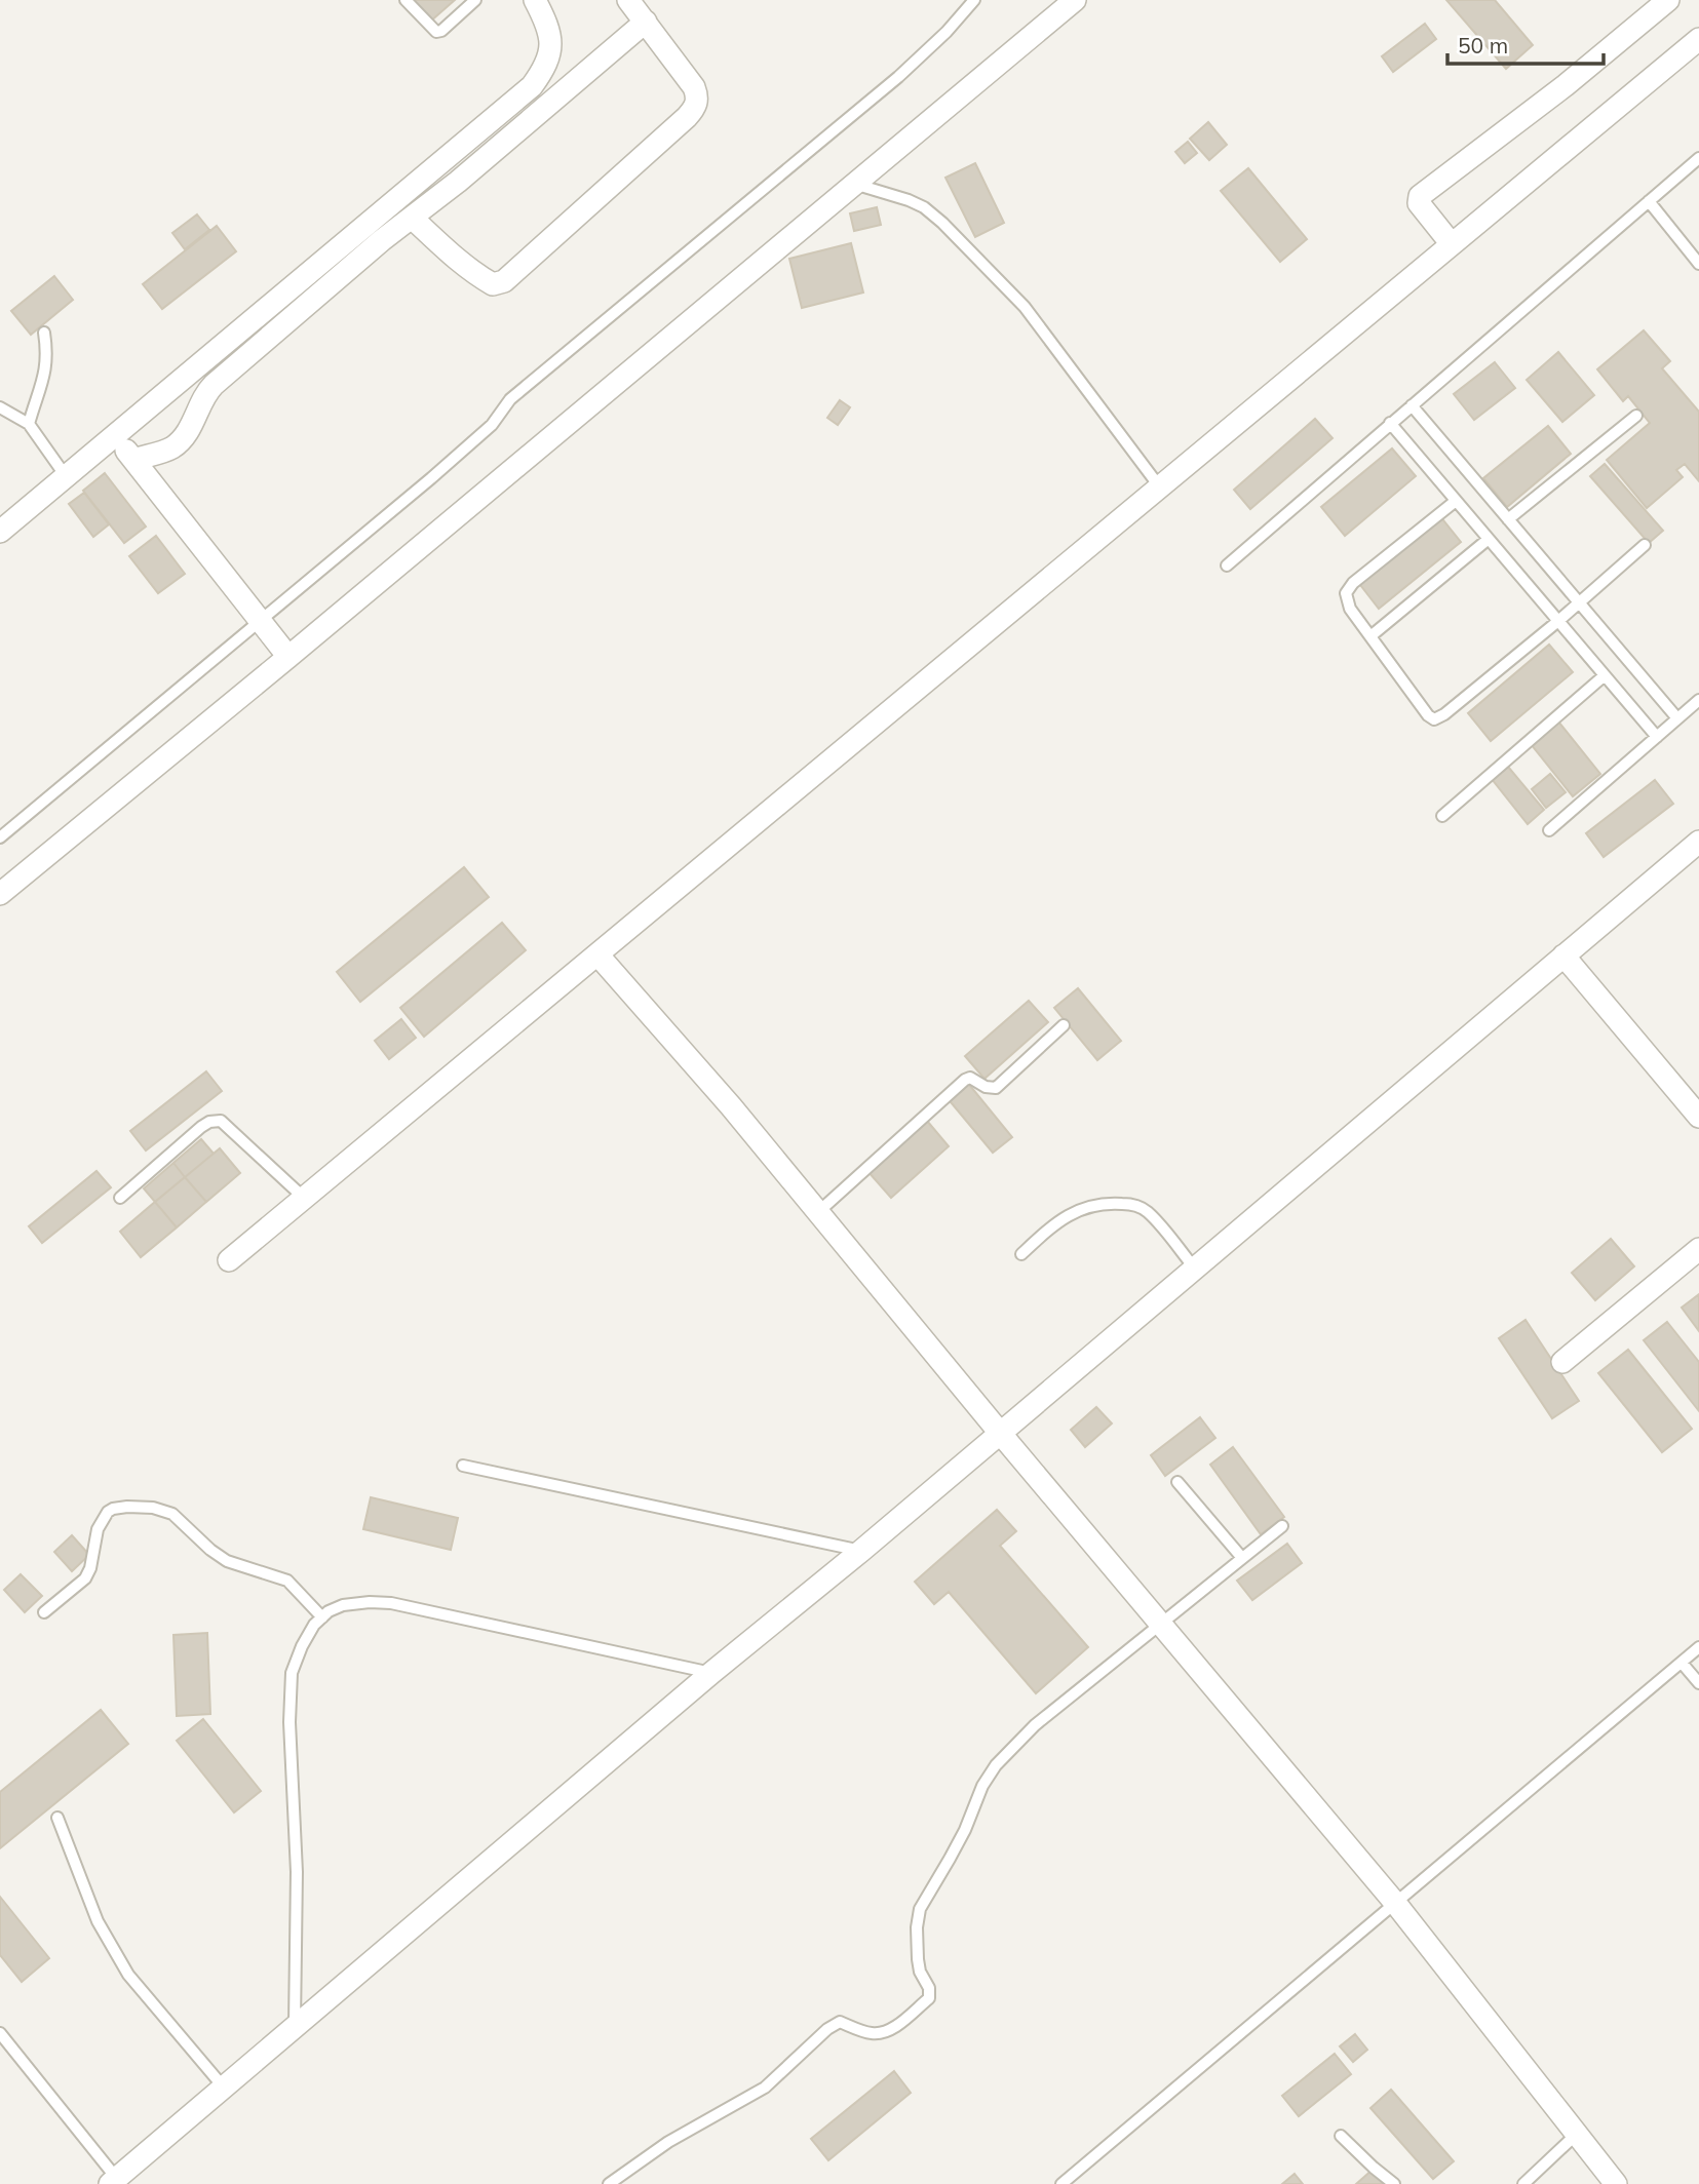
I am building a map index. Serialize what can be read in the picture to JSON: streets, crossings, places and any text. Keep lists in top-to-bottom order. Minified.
{"scale_bar":"50 m"}
